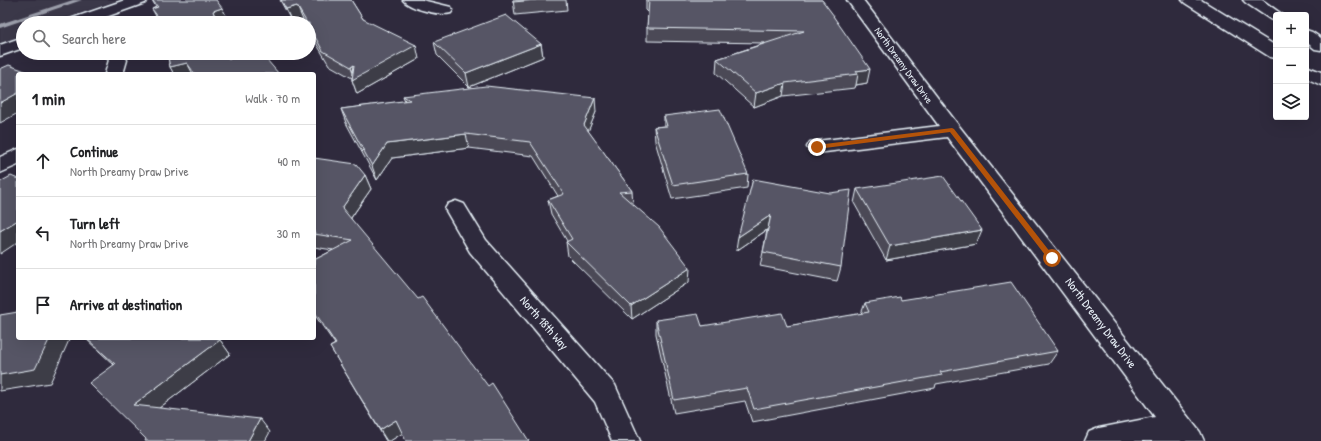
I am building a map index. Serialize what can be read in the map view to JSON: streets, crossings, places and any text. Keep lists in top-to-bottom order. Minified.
{"streets":{"main road":["North Dreamy Draw Drive","North 18th Way"]},"page":{"map_buttons":["+","−"],"search":"Search here","heading":["1 min","Walk · 70 m"],"list":[["Continue","North Dreamy Draw Drive","40 m"],["Turn left","North Dreamy Draw Drive","30 m"],"Arrive at destination"]}}
